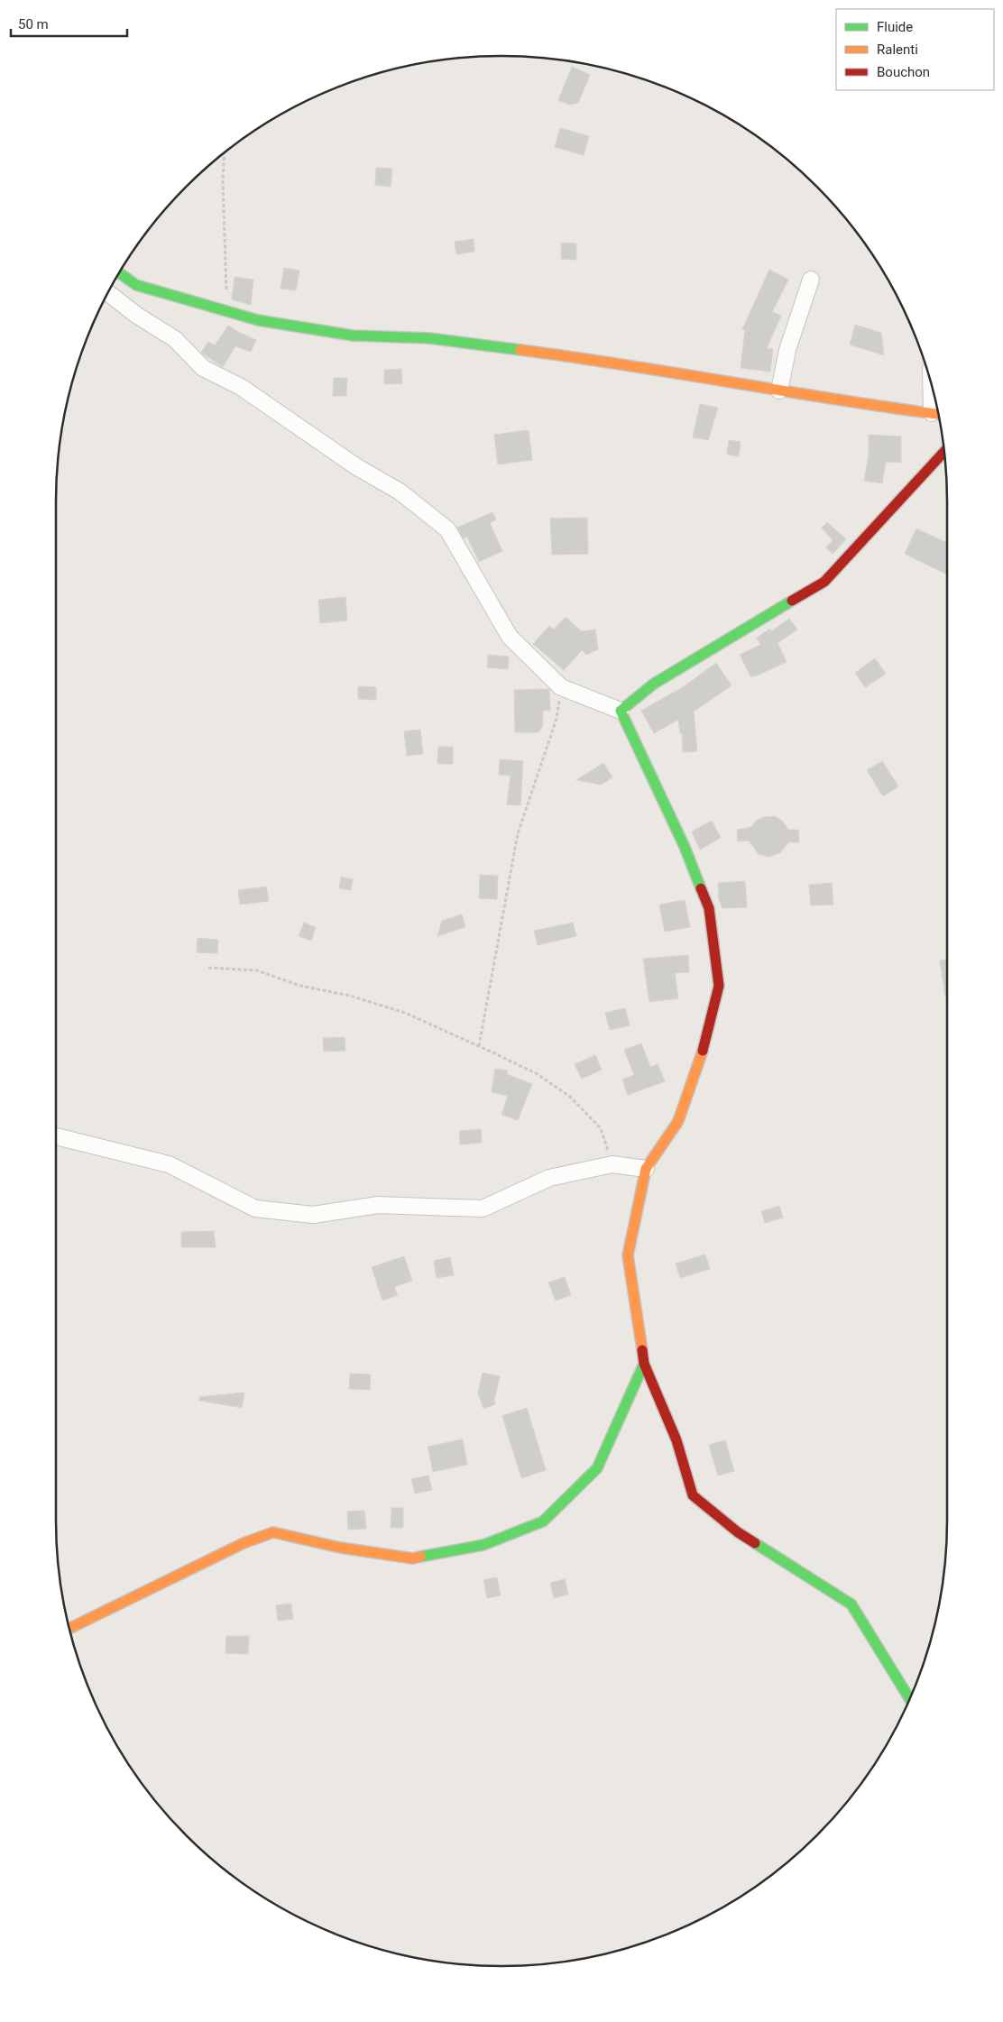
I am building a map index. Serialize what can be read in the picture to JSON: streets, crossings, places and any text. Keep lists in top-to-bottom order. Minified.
{"legend":["Fluide","Ralenti","Bouchon"],"scale_bar":"50 m"}
